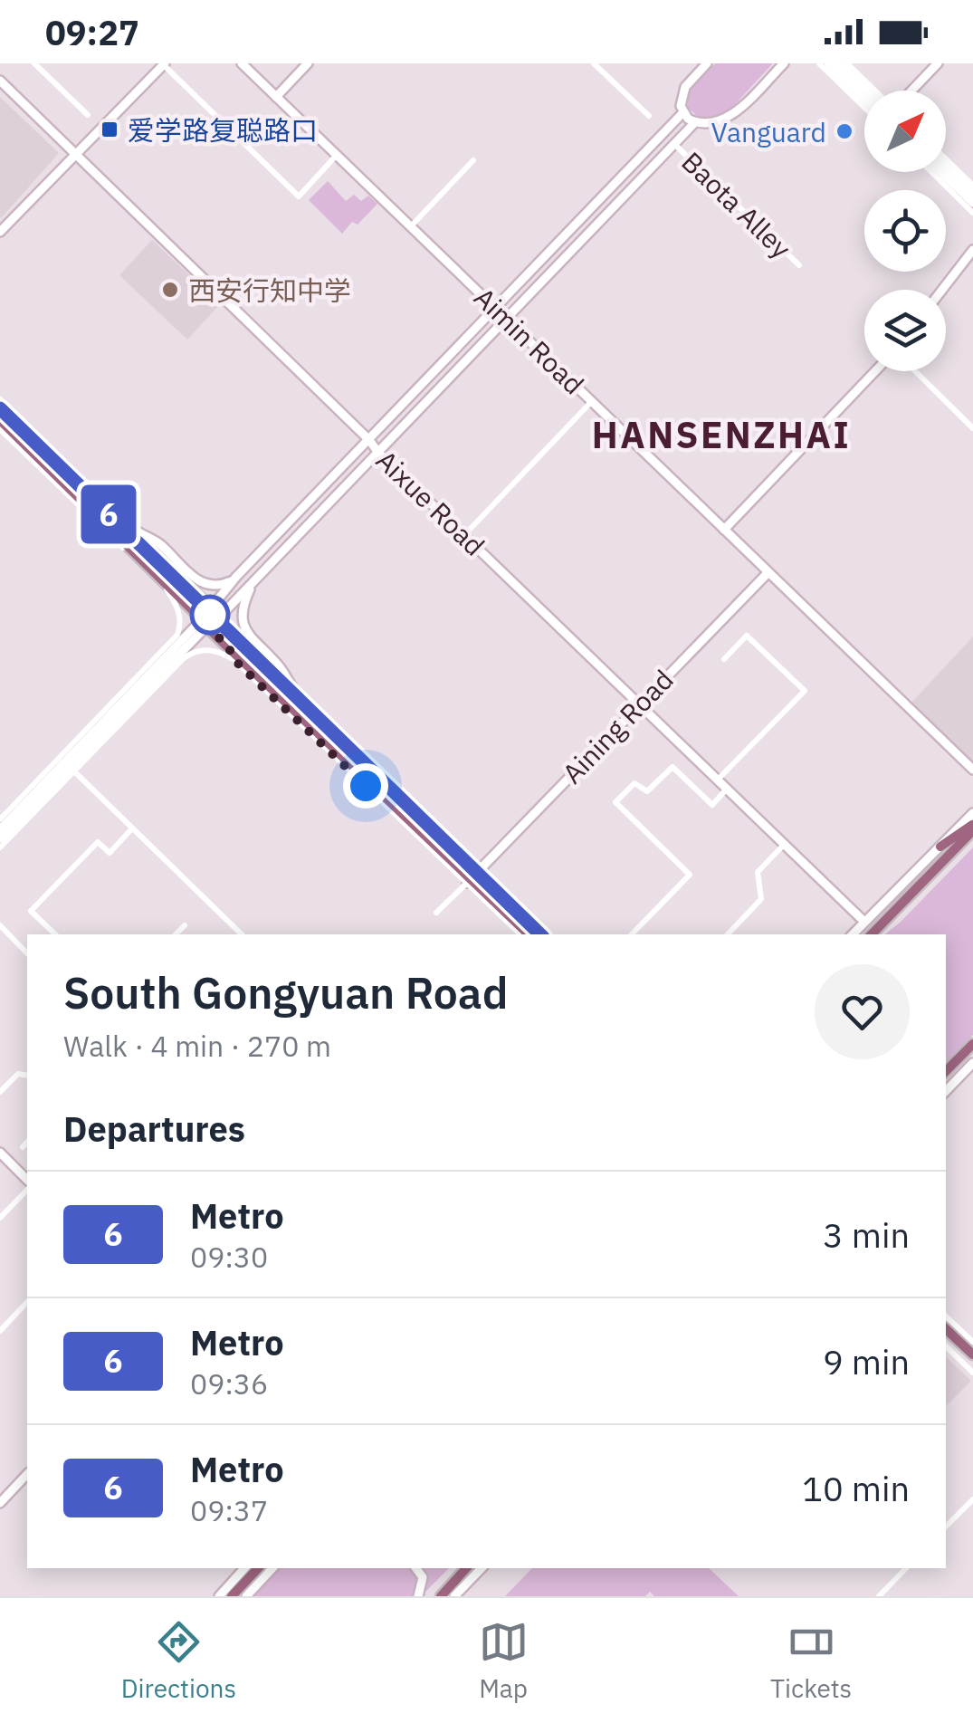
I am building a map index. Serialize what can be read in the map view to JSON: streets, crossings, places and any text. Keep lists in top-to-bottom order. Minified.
{"streets":{"street":["Baota Alley","Aimin Road","Aixue Road","Aining Road"]},"crossings":[["Aimin Road","Aining Road"],["Aixue Road","Aining Road"]],"districts":["HANSENZHAI"],"places":{"transit":["爱学路复聪路口"],"other":["Vanguard","西安行知中学"]},"lines":["metro line 6"],"north":"top right","page":{"status":"09:27","on_map":"6","heading":[["South Gongyuan Road","Walk · 4 min · 270 m"],"Departures"],"list":[{"mark":"6","name":"Metro","note":"09:30","value":"3 min"},{"mark":"6","name":"Metro","note":"09:36","value":"9 min"},{"mark":"6","name":"Metro","note":"09:37","value":"10 min"}],"tabs":["Directions","Map","Tickets"]}}
